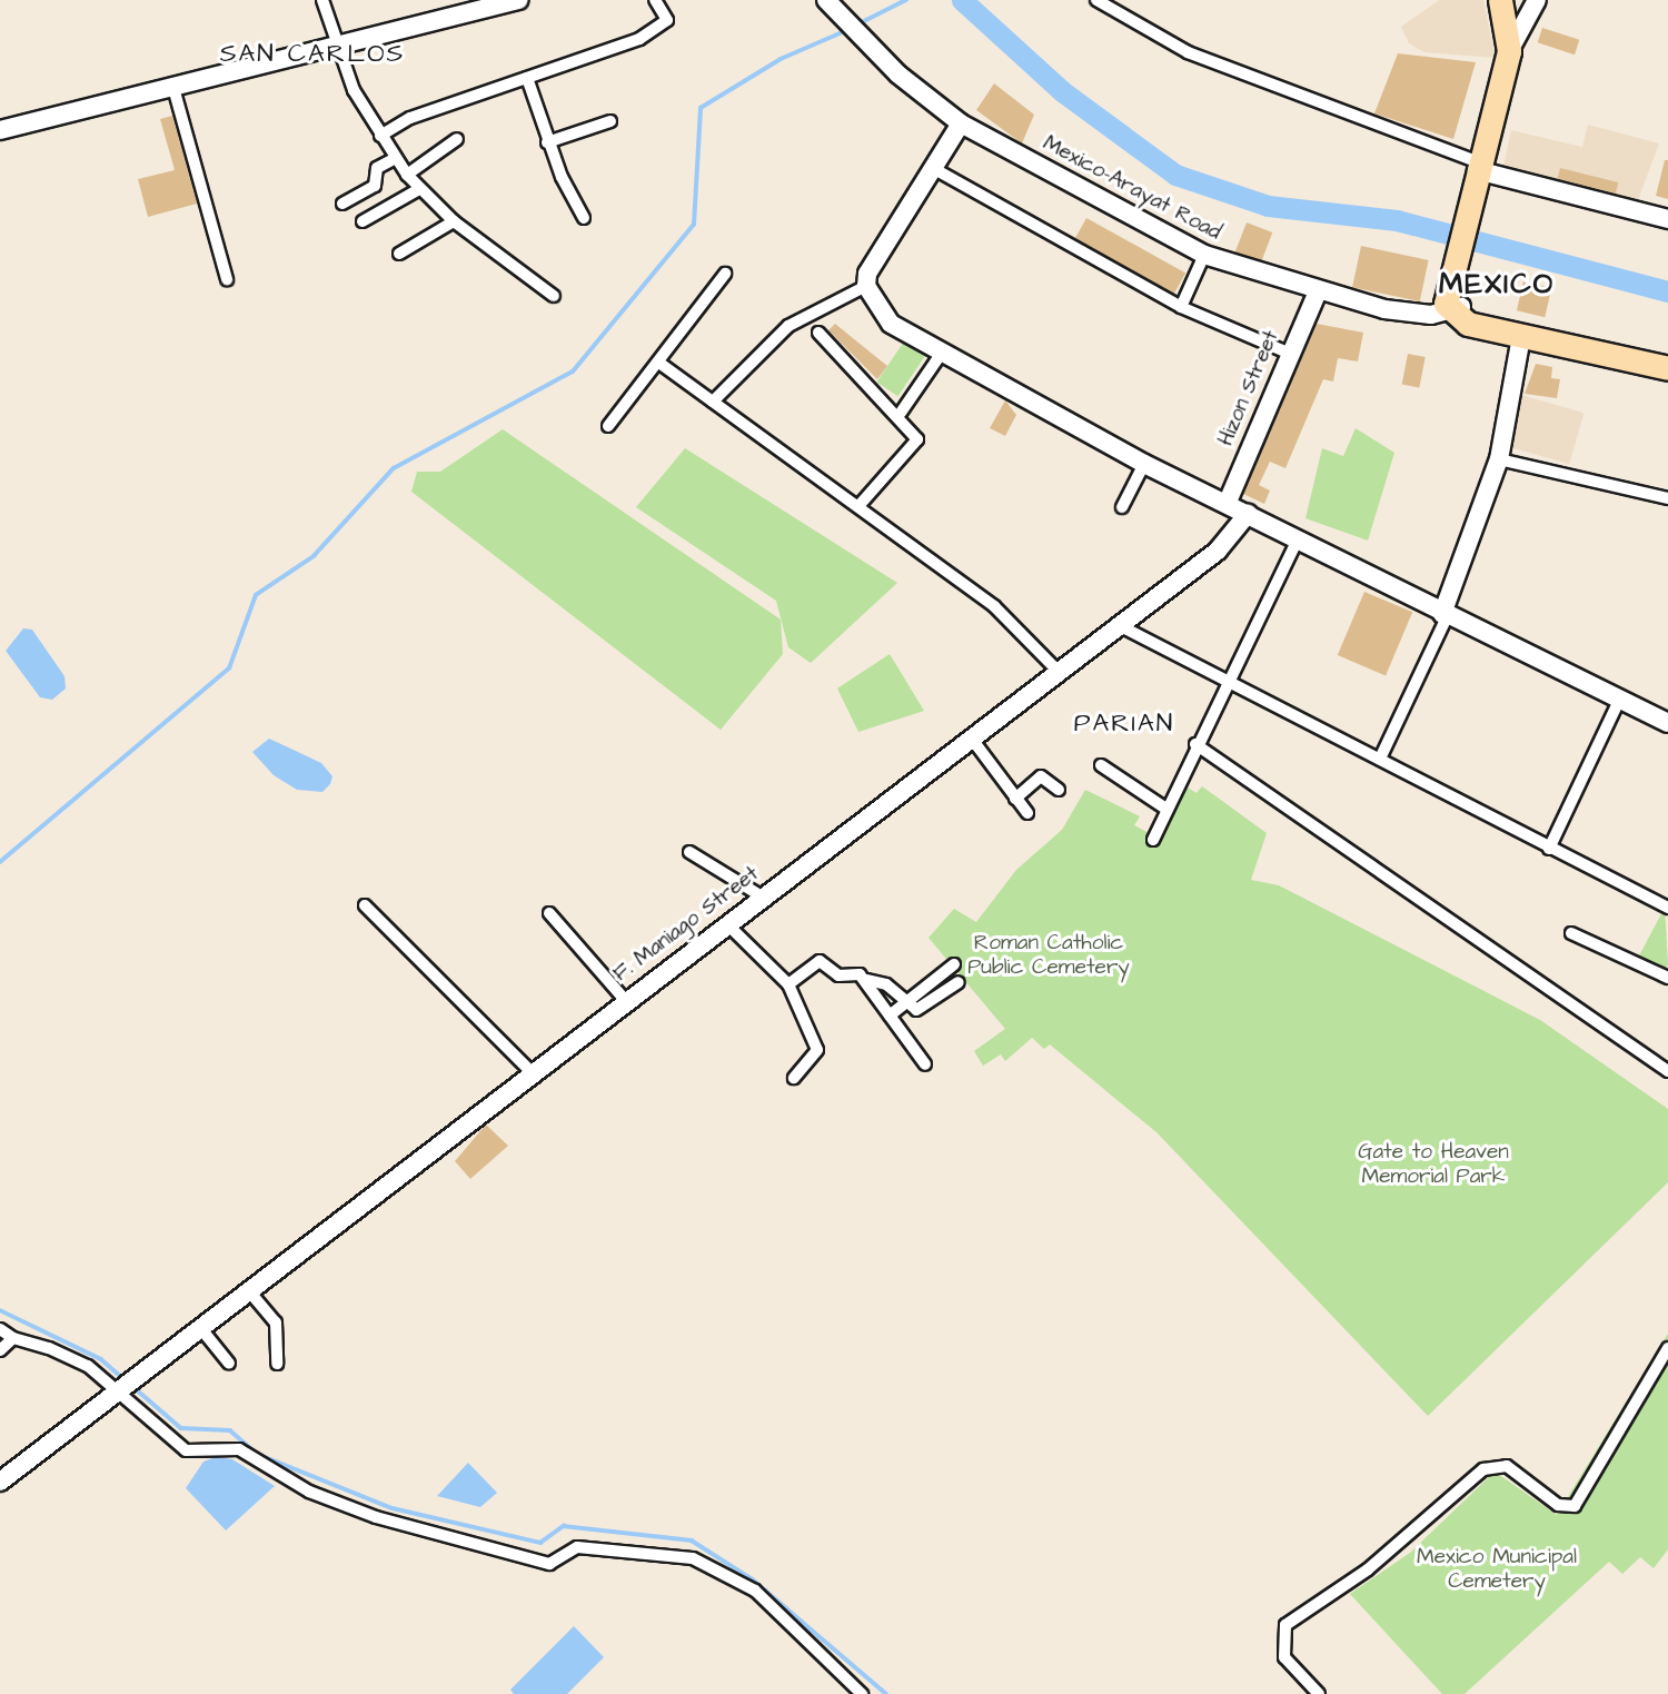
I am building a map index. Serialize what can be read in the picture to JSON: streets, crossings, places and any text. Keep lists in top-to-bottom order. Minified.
{"streets":{"main road":["Mexico-Arayat Road","Hizon Street","F. Maniago Street"]},"crossings":[["Mexico-Arayat Road","Hizon Street"]],"districts":["SAN CARLOS","MEXICO","PARIAN"],"parks":["Roman Catholic Public Cemetery","Gate to Heaven Memorial Park","Mexico Municipal Cemetery"]}
